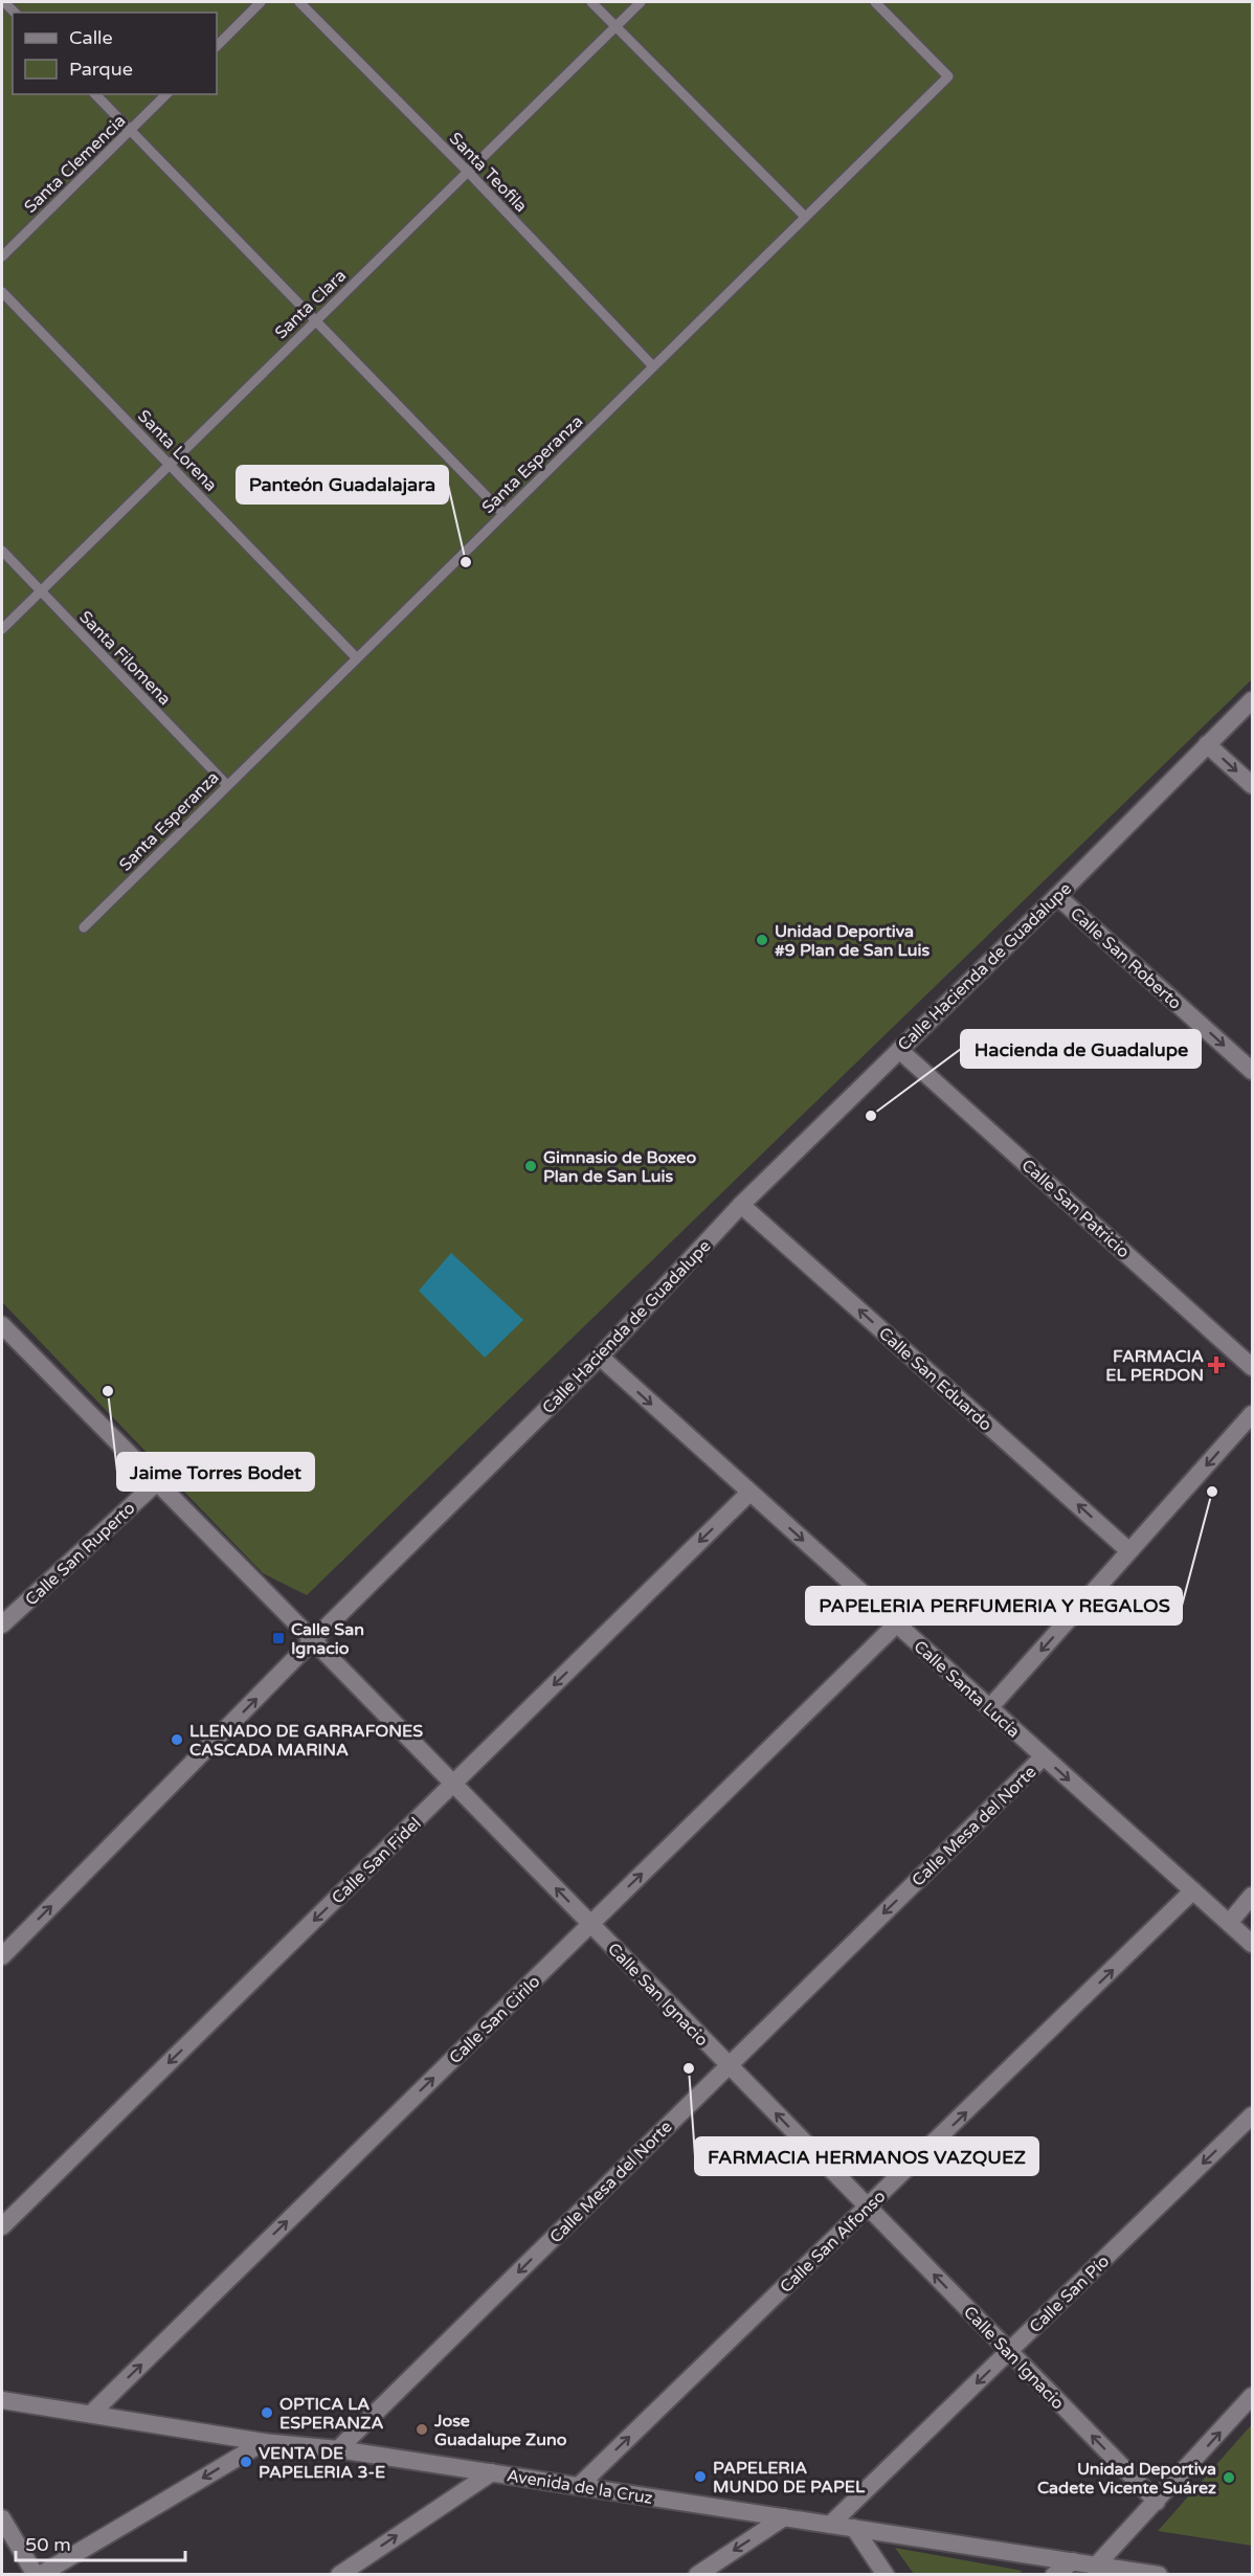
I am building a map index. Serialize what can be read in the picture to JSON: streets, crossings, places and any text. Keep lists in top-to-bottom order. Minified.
{"streets":{"street":["Calle San Roberto","Calle Hacienda de Guadalupe","Calle San Patricio","Calle San Eduardo","Calle San Ruperto","Calle Santa Lucía","Calle Mesa del Norte","Calle San Fidel","Calle San Ignacio","Calle San Cirilo","Calle San Alfonso","Calle San Pío","Avenida de la Cruz"],"lane":["Santa Clemencia","Santa Teofila","Santa Clara","Santa Lorena","Santa Esperanza","Santa Filomena"]},"crossings":[["Santa Teofila","Santa Clara"],["Santa Teofila","Santa Esperanza"],["Santa Clara","Santa Lorena"],["Santa Clara","Santa Filomena"],["Santa Lorena","Santa Esperanza"],["Santa Esperanza","Santa Filomena"],["Calle San Roberto","Calle Hacienda de Guadalupe"],["Calle Hacienda de Guadalupe","Calle San Patricio"],["Calle Hacienda de Guadalupe","Calle San Eduardo"],["Calle Hacienda de Guadalupe","Calle Santa Lucía"],["Calle Hacienda de Guadalupe","Calle San Ignacio"],["Calle San Ruperto","Calle San Ignacio"],["Calle Santa Lucía","Calle Mesa del Norte"],["Calle Santa Lucía","Calle San Fidel"],["Calle Santa Lucía","Calle San Cirilo"],["Calle Santa Lucía","Calle San Alfonso"],["Calle Mesa del Norte","Calle San Ignacio"],["Calle Mesa del Norte","Avenida de la Cruz"],["Calle San Fidel","Calle San Ignacio"],["Calle San Ignacio","Calle San Cirilo"],["Calle San Ignacio","Calle San Alfonso"],["Calle San Ignacio","Calle San Pío"],["Calle San Cirilo","Avenida de la Cruz"],["Calle San Alfonso","Avenida de la Cruz"],["Calle San Pío","Avenida de la Cruz"]],"one_way":["Calle San Roberto","Calle San Eduardo","Calle Santa Lucía","Calle Mesa del Norte","Calle San Fidel","Calle San Ignacio","Calle San Cirilo","Calle San Alfonso","Calle San Pío"],"places":{"other":["Panteón Guadalajara","Unidad Deportiva #9 Plan de San Luis","Hacienda de Guadalupe","Gimnasio de Boxeo Plan de San Luis","Jaime Torres Bodet","PAPELERIA PERFUMERIA Y REGALOS","LLENADO DE GARRAFONES CASCADA MARINA","FARMACIA HERMANOS VAZQUEZ","OPTICA LA ESPERANZA","Jose Guadalupe Zuno","VENTA DE PAPELERIA 3-E","PAPELERIA MUND0 DE PAPEL","Unidad Deportiva Cadete Vicente Suárez"],"health":["FARMACIA EL PERDON"],"transit":["Calle San Ignacio"]},"legend":["Calle","Parque"],"scale_bar":"50 m"}
